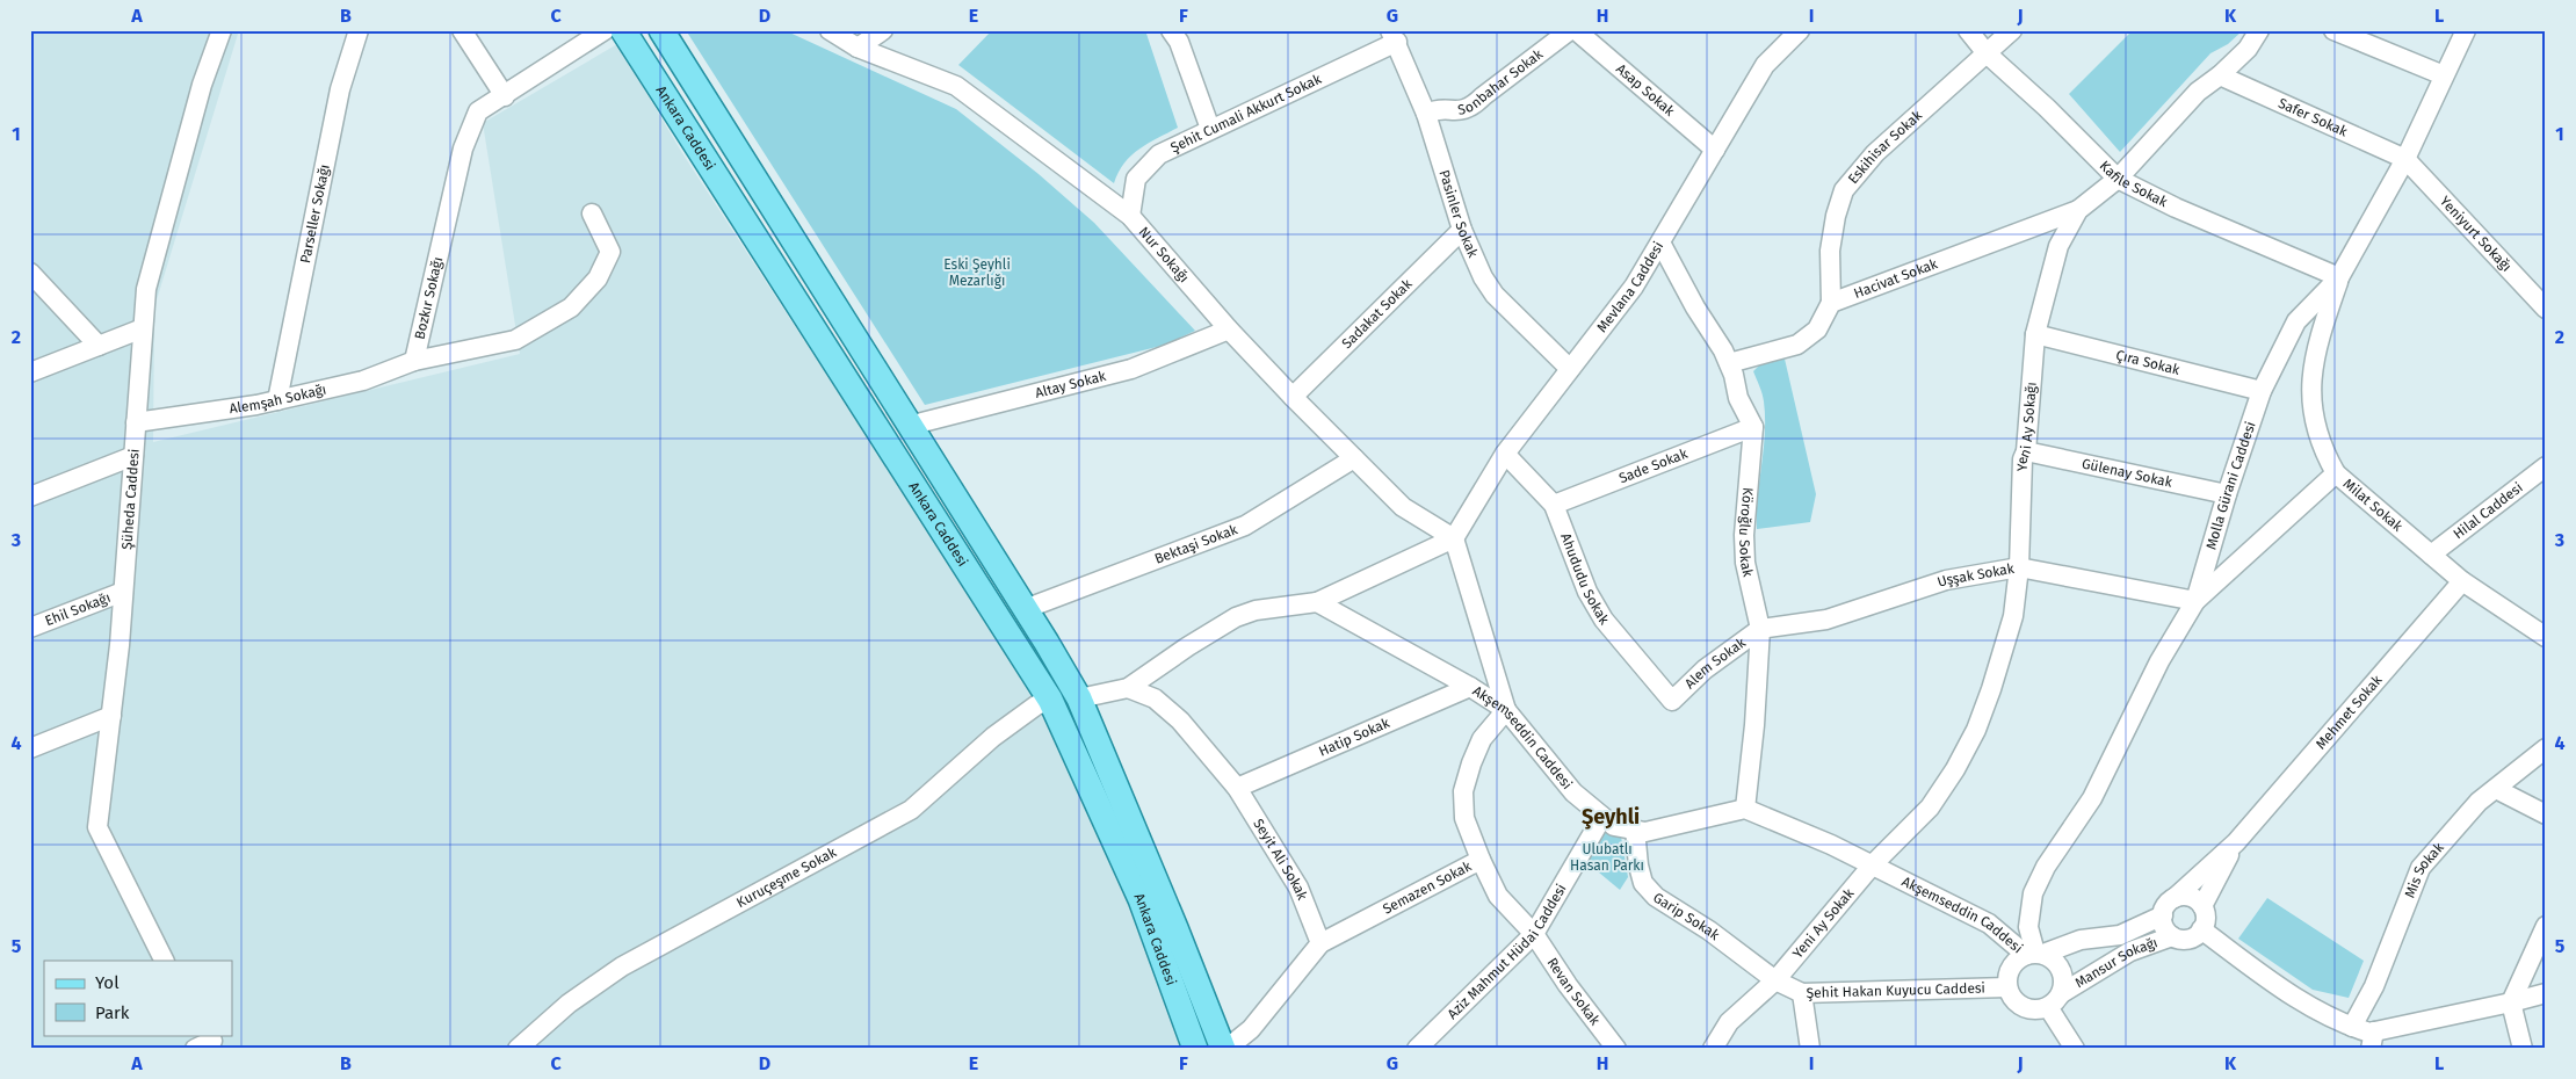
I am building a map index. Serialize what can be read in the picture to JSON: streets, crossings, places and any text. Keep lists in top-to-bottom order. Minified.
{"streets":{"main road":["Ankara Caddesi"],"street":["Sonbahar Sokak","Asap Sokak","Şehit Cumali Akkurt Sokak","Safer Sokak","Eskihisar Sokak","Kafile Sokak","Pasinler Sokak","Parseller Sokağı","Yeniyurt Sokağı","Nur Sokağı","Hacivat Sokak","Mevlana Caddesi","Bozkır Sokağı","Sadakat Sokak","Çıra Sokak","Altay Sokak","Alemşah Sokağı","Yeni Ay Sokağı","Sade Sokak","Gülenay Sokak","Molla Gürani Caddesi","Şüheda Caddesi","Milat Sokak","Hilal Caddesi","Köroğlu Sokak","Bektaşi Sokak","Uşşak Sokak","Ahududu Sokak","Ehil Sokağı","Alem Sokak","Mehmet Sokak","Hatip Sokak","Akşemseddin Caddesi","Seyit Ali Sokak","Mis Sokak","Kuruçeşme Sokak","Semazen Sokak","Garip Sokak","Yeni Ay Sokak","Aziz Mahmut Hüdai Caddesi","Mansur Sokağı","Şehit Hakan Kuyucu Caddesi","Revan Sokak"]},"crossings":[["Sonbahar Sokak","Pasinler Sokak"],["Asap Sokak","Mevlana Caddesi"],["Şehit Cumali Akkurt Sokak","Pasinler Sokak"],["Şehit Cumali Akkurt Sokak","Nur Sokağı"],["Safer Sokak","Yeniyurt Sokağı"],["Safer Sokak","Yeni Ay Sokağı"],["Safer Sokak","Molla Gürani Caddesi"],["Ankara Caddesi","Altay Sokak"],["Ankara Caddesi","Bektaşi Sokak"],["Ankara Caddesi","Kuruçeşme Sokak"],["Eskihisar Sokak","Kafile Sokak"],["Eskihisar Sokak","Hacivat Sokak"],["Kafile Sokak","Yeni Ay Sokağı"],["Kafile Sokak","Molla Gürani Caddesi"],["Kafile Sokak","Milat Sokak"],["Pasinler Sokak","Mevlana Caddesi"],["Pasinler Sokak","Sadakat Sokak"],["Parseller Sokağı","Alemşah Sokağı"],["Yeniyurt Sokağı","Molla Gürani Caddesi"],["Nur Sokağı","Mevlana Caddesi"],["Nur Sokağı","Sadakat Sokak"],["Nur Sokağı","Altay Sokak"],["Nur Sokağı","Bektaşi Sokak"],["Hacivat Sokak","Yeni Ay Sokağı"],["Mevlana Caddesi","Ahududu Sokak"],["Bozkır Sokağı","Alemşah Sokağı"],["Çıra Sokak","Yeni Ay Sokağı"],["Çıra Sokak","Molla Gürani Caddesi"],["Alemşah Sokağı","Şüheda Caddesi"],["Yeni Ay Sokağı","Gülenay Sokak"],["Yeni Ay Sokağı","Uşşak Sokak"],["Yeni Ay Sokağı","Akşemseddin Caddesi"],["Yeni Ay Sokağı","Yeni Ay Sokak"],["Sade Sokak","Köroğlu Sokak"],["Sade Sokak","Ahududu Sokak"],["Gülenay Sokak","Molla Gürani Caddesi"],["Molla Gürani Caddesi","Milat Sokak"],["Molla Gürani Caddesi","Uşşak Sokak"],["Molla Gürani Caddesi","Akşemseddin Caddesi"],["Molla Gürani Caddesi","Mansur Sokağı"],["Molla Gürani Caddesi","Şehit Hakan Kuyucu Caddesi"],["Şüheda Caddesi","Ehil Sokağı"],["Milat Sokak","Hilal Caddesi"],["Milat Sokak","Mehmet Sokak"],["Köroğlu Sokak","Uşşak Sokak"],["Köroğlu Sokak","Alem Sokak"],["Köroğlu Sokak","Akşemseddin Caddesi"],["Uşşak Sokak","Alem Sokak"],["Ahududu Sokak","Alem Sokak"],["Hatip Sokak","Akşemseddin Caddesi"],["Hatip Sokak","Seyit Ali Sokak"],["Akşemseddin Caddesi","Semazen Sokak"],["Akşemseddin Caddesi","Garip Sokak"],["Akşemseddin Caddesi","Yeni Ay Sokak"],["Akşemseddin Caddesi","Aziz Mahmut Hüdai Caddesi"],["Akşemseddin Caddesi","Mansur Sokağı"],["Akşemseddin Caddesi","Şehit Hakan Kuyucu Caddesi"],["Seyit Ali Sokak","Semazen Sokak"],["Semazen Sokak","Revan Sokak"],["Garip Sokak","Yeni Ay Sokak"],["Garip Sokak","Şehit Hakan Kuyucu Caddesi"],["Yeni Ay Sokak","Şehit Hakan Kuyucu Caddesi"],["Aziz Mahmut Hüdai Caddesi","Revan Sokak"],["Mansur Sokağı","Şehit Hakan Kuyucu Caddesi"]],"districts":["Şeyhli"],"parks":["Eski Şeyhli Mezarlığı","Ulubatlı Hasan Parkı"],"legend":["Yol","Park"],"grid":{"columns":["A","B","C","D","E","F","G","H","I","J","K","L"],"rows":["1","2","3","4","5"]}}
